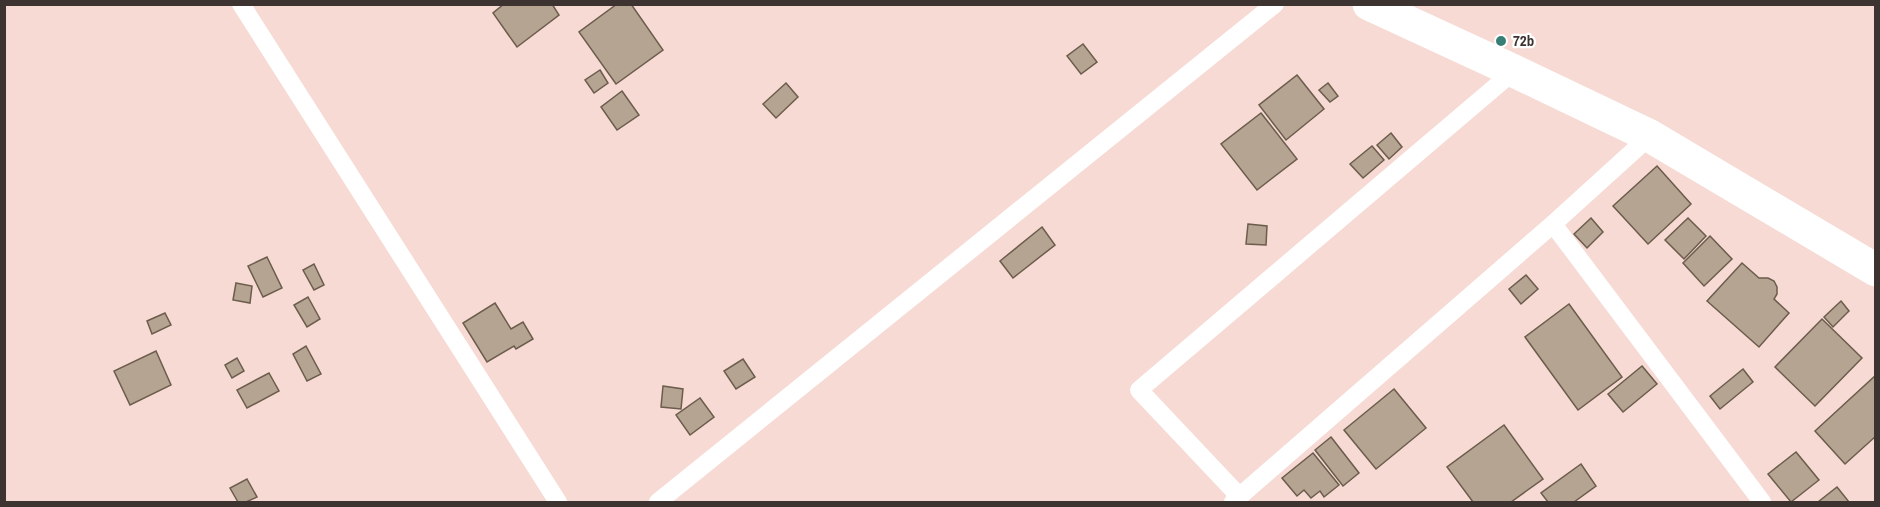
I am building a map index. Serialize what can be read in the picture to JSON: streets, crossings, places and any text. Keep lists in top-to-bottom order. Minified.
{"places":["72b"]}
